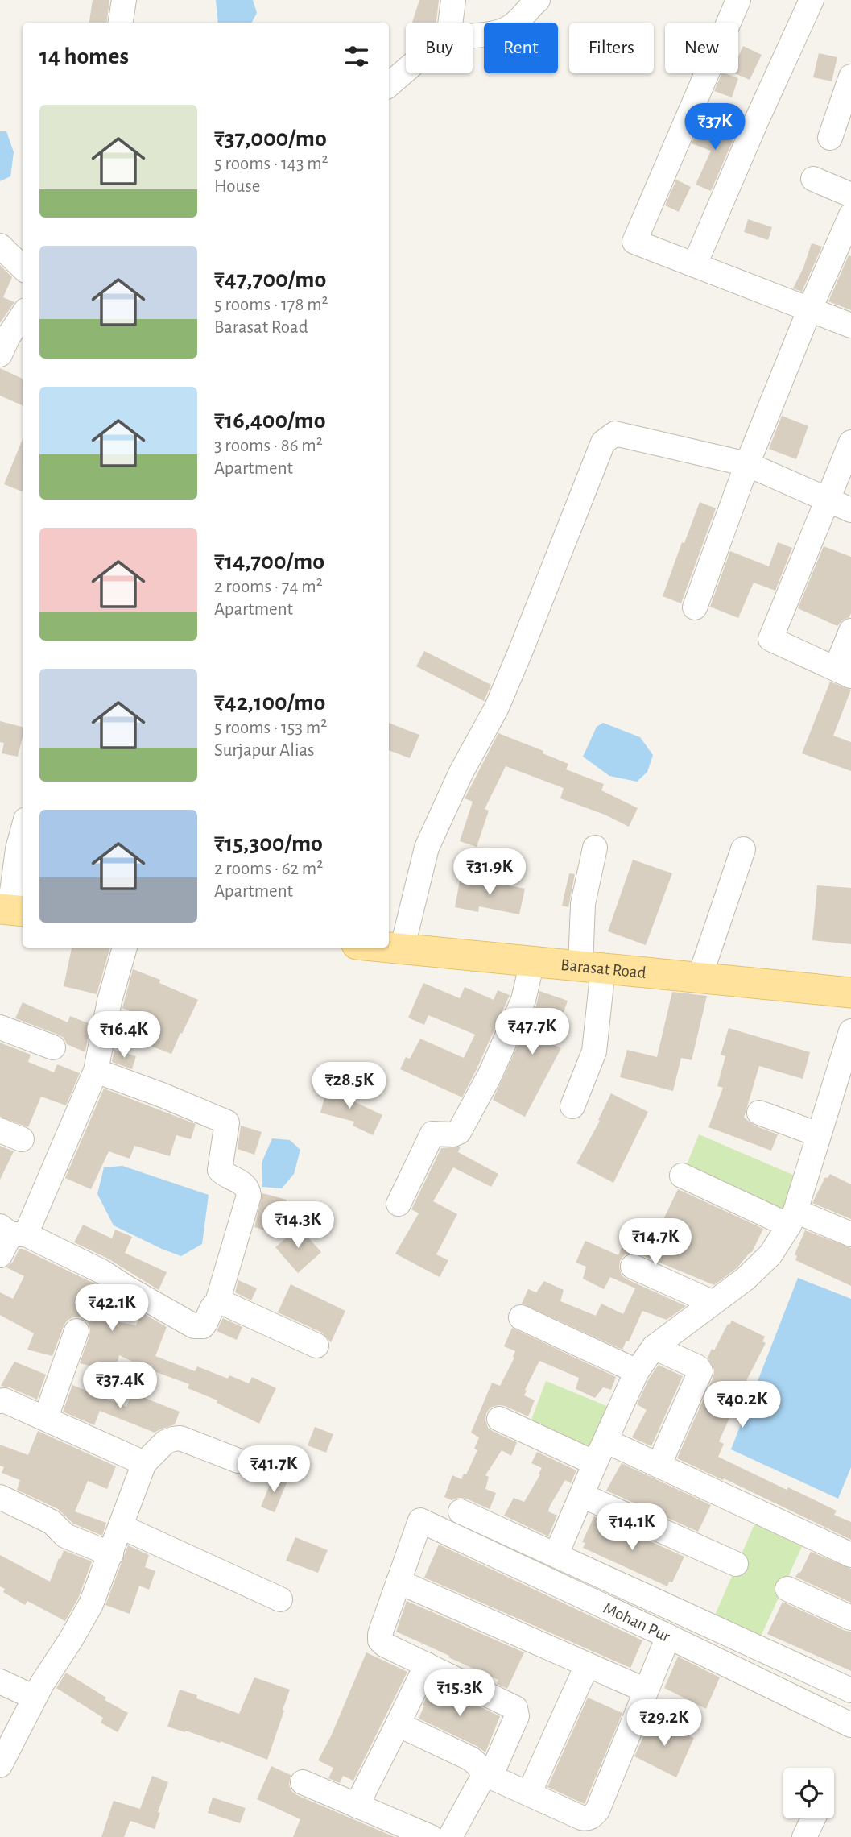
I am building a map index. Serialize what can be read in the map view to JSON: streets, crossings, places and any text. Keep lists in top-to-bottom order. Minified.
{"streets":{"main road":["Barasat Road"],"street":["Mohan Pur"]},"page":{"chip":["Buy","Rent","Filters","New"],"heading":"14 homes","list":[{"name":"₹37,000/mo","note":"5 rooms · 143 m² · House"},{"name":"₹47,700/mo","note":"5 rooms · 178 m² · Barasat Road"},{"name":"₹16,400/mo","note":"3 rooms · 86 m² · Apartment"},{"name":"₹14,700/mo","note":"2 rooms · 74 m² · Apartment"},{"name":"₹42,100/mo","note":"5 rooms · 153 m² · Surjapur Alias"},{"name":"₹15,300/mo","note":"2 rooms · 62 m² · Apartment"}],"price":["₹37K","₹31.9K","₹47.7K","₹16.4K","₹28.5K","₹14.3K","₹14.7K","₹42.1K","₹37.4K","₹40.2K","₹41.7K","₹14.1K","₹15.3K","₹29.2K"]}}
